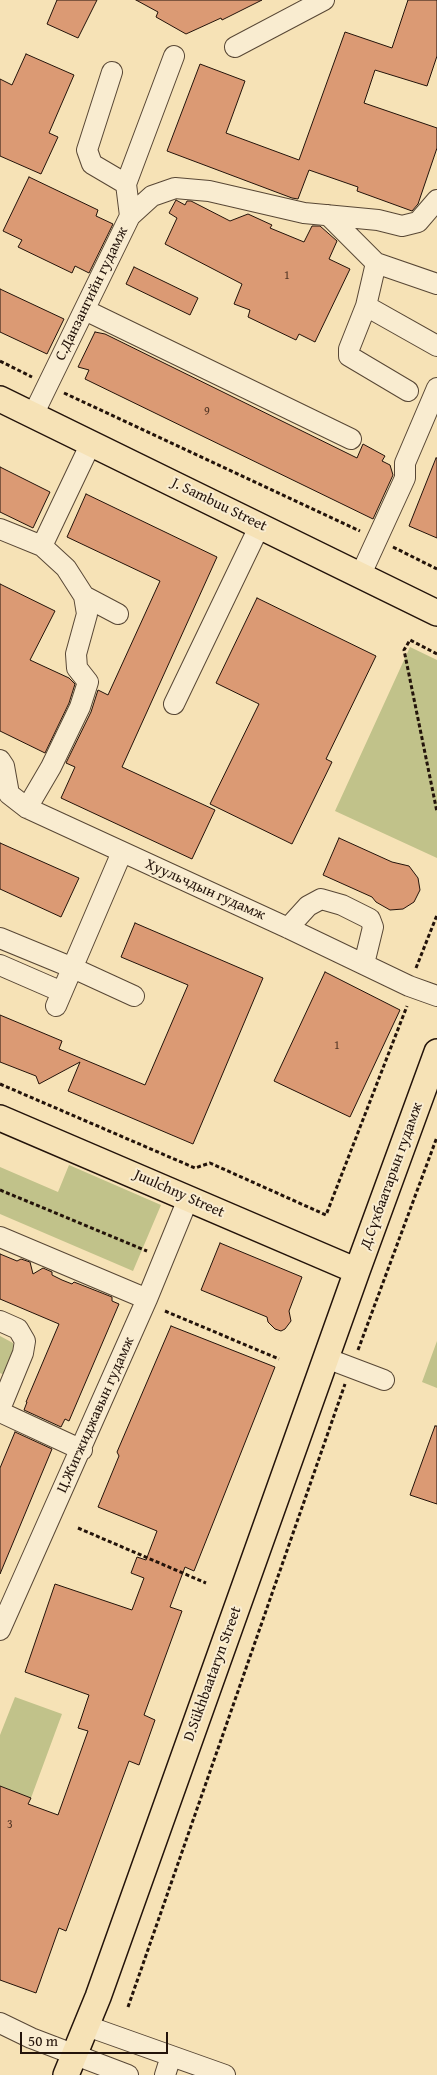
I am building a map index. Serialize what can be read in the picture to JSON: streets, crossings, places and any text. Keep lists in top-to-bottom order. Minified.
{"streets":{"main road":["J. Sambuu Street","Д.Сүхбаатарын гудамж","Juulchny Street","D.Sükhbaataryn Street"],"street":["С.Данзангийн гудамж","Хуульчдын гудамж","Ц.Жигжиджавын гудамж"]},"crossings":[["С.Данзангийн гудамж","J. Sambuu Street"],["Д.Сүхбаатарын гудамж","Juulchny Street"],["Д.Сүхбаатарын гудамж","D.Sükhbaataryn Street"],["Juulchny Street","Ц.Жигжиджавын гудамж"],["Juulchny Street","D.Sükhbaataryn Street"]],"house_numbers":["1","9","1","3"],"scale_bar":"50 m"}
